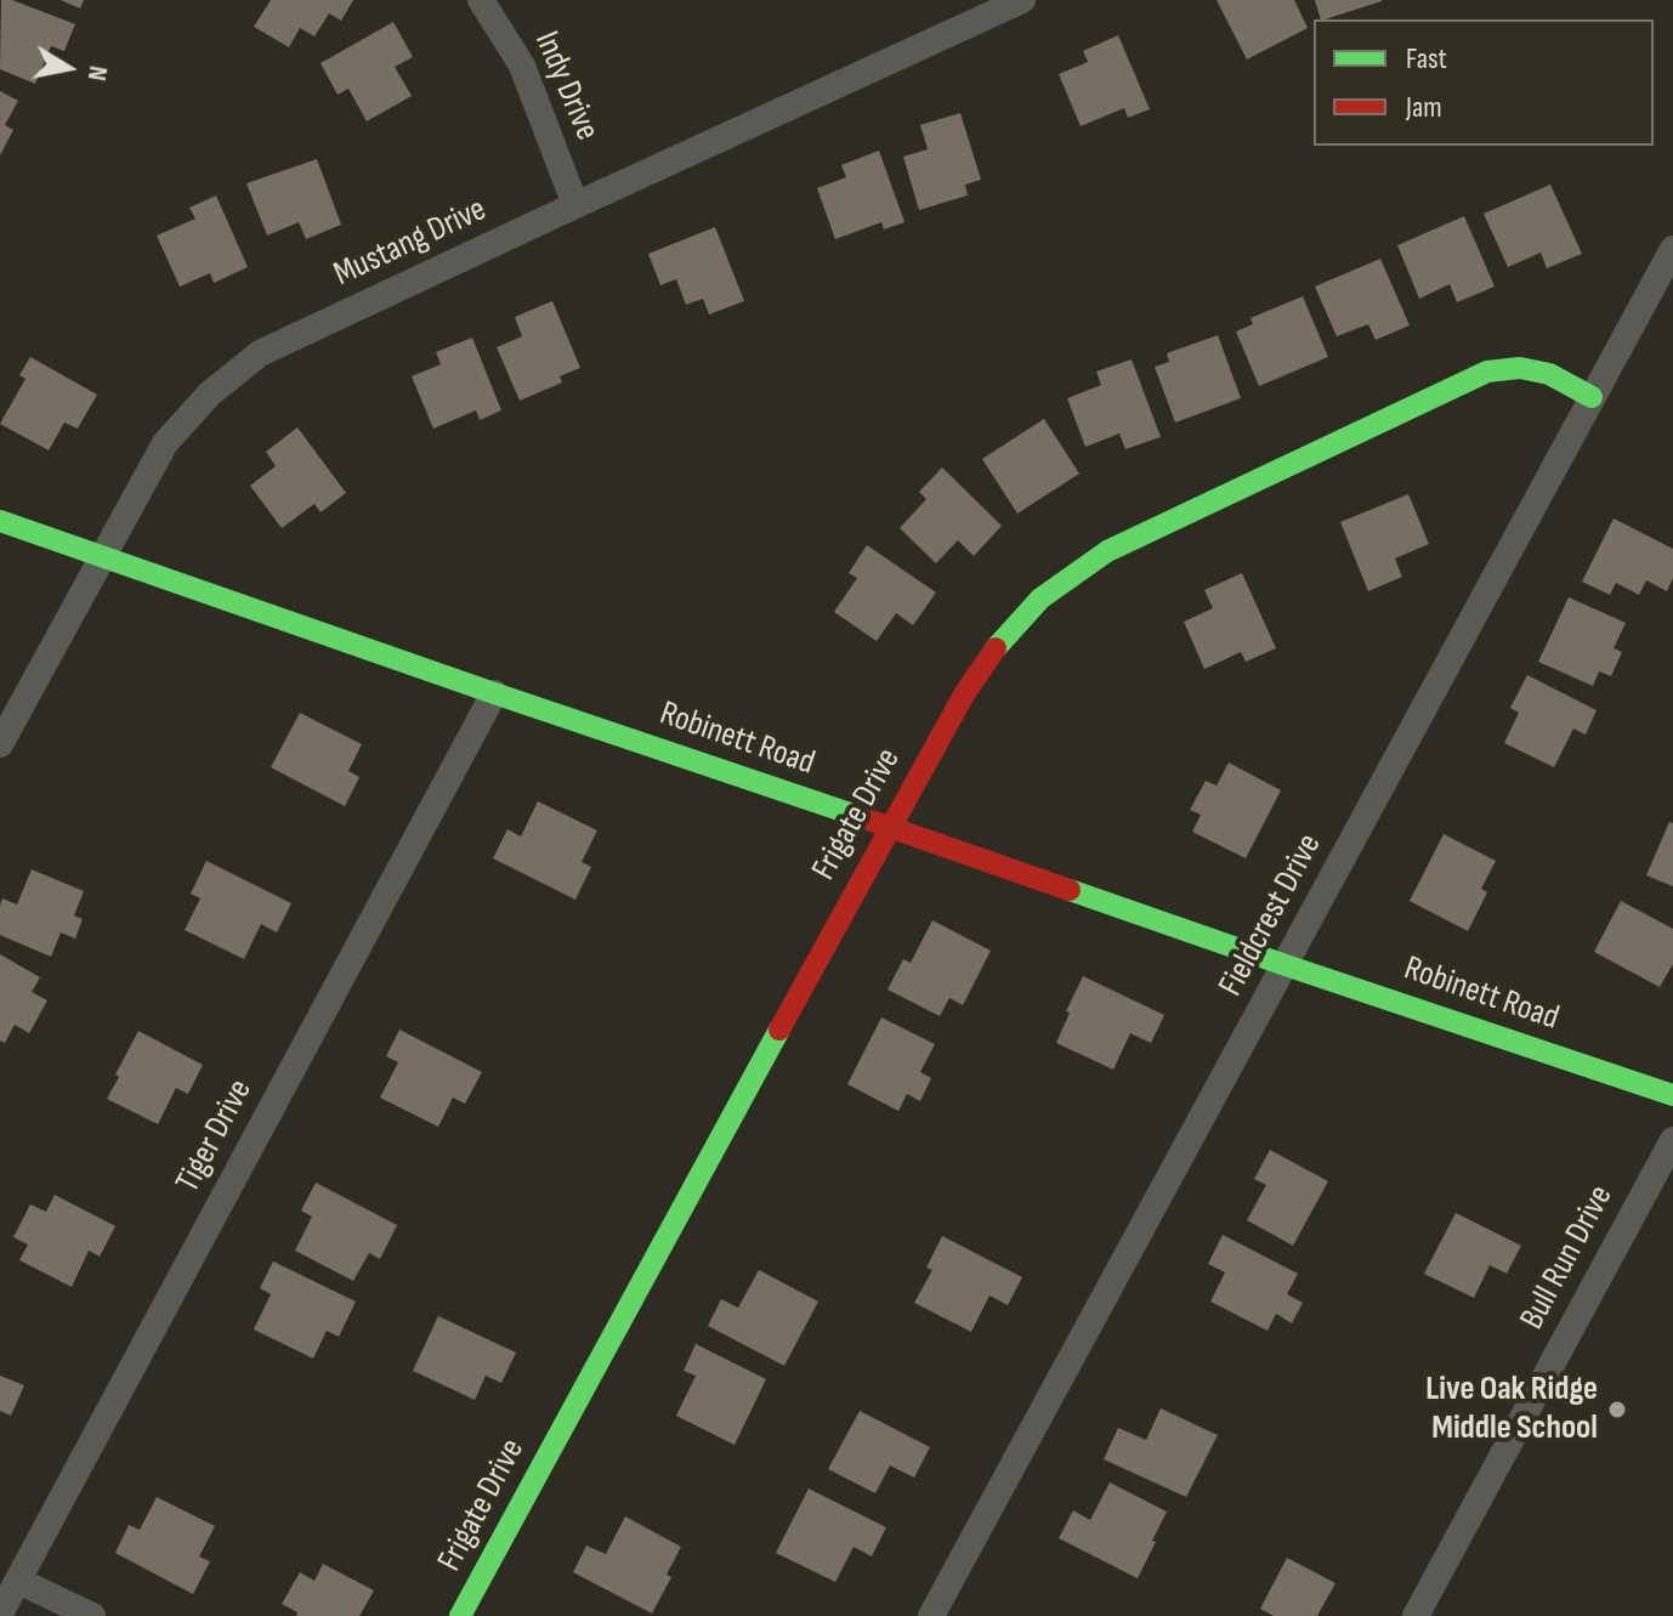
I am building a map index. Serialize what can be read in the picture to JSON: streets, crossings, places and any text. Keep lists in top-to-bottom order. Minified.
{"streets":{"street":["Indy Drive","Mustang Drive","Robinett Road","Frigate Drive","Fieldcrest Drive","Tiger Drive","Bull Run Drive"]},"crossings":[["Indy Drive","Mustang Drive"],["Mustang Drive","Robinett Road"],["Robinett Road","Frigate Drive"],["Robinett Road","Fieldcrest Drive"],["Robinett Road","Tiger Drive"],["Frigate Drive","Fieldcrest Drive"]],"places":["Live Oak Ridge Middle School"],"legend":["Fast","Jam"],"north":"right"}
